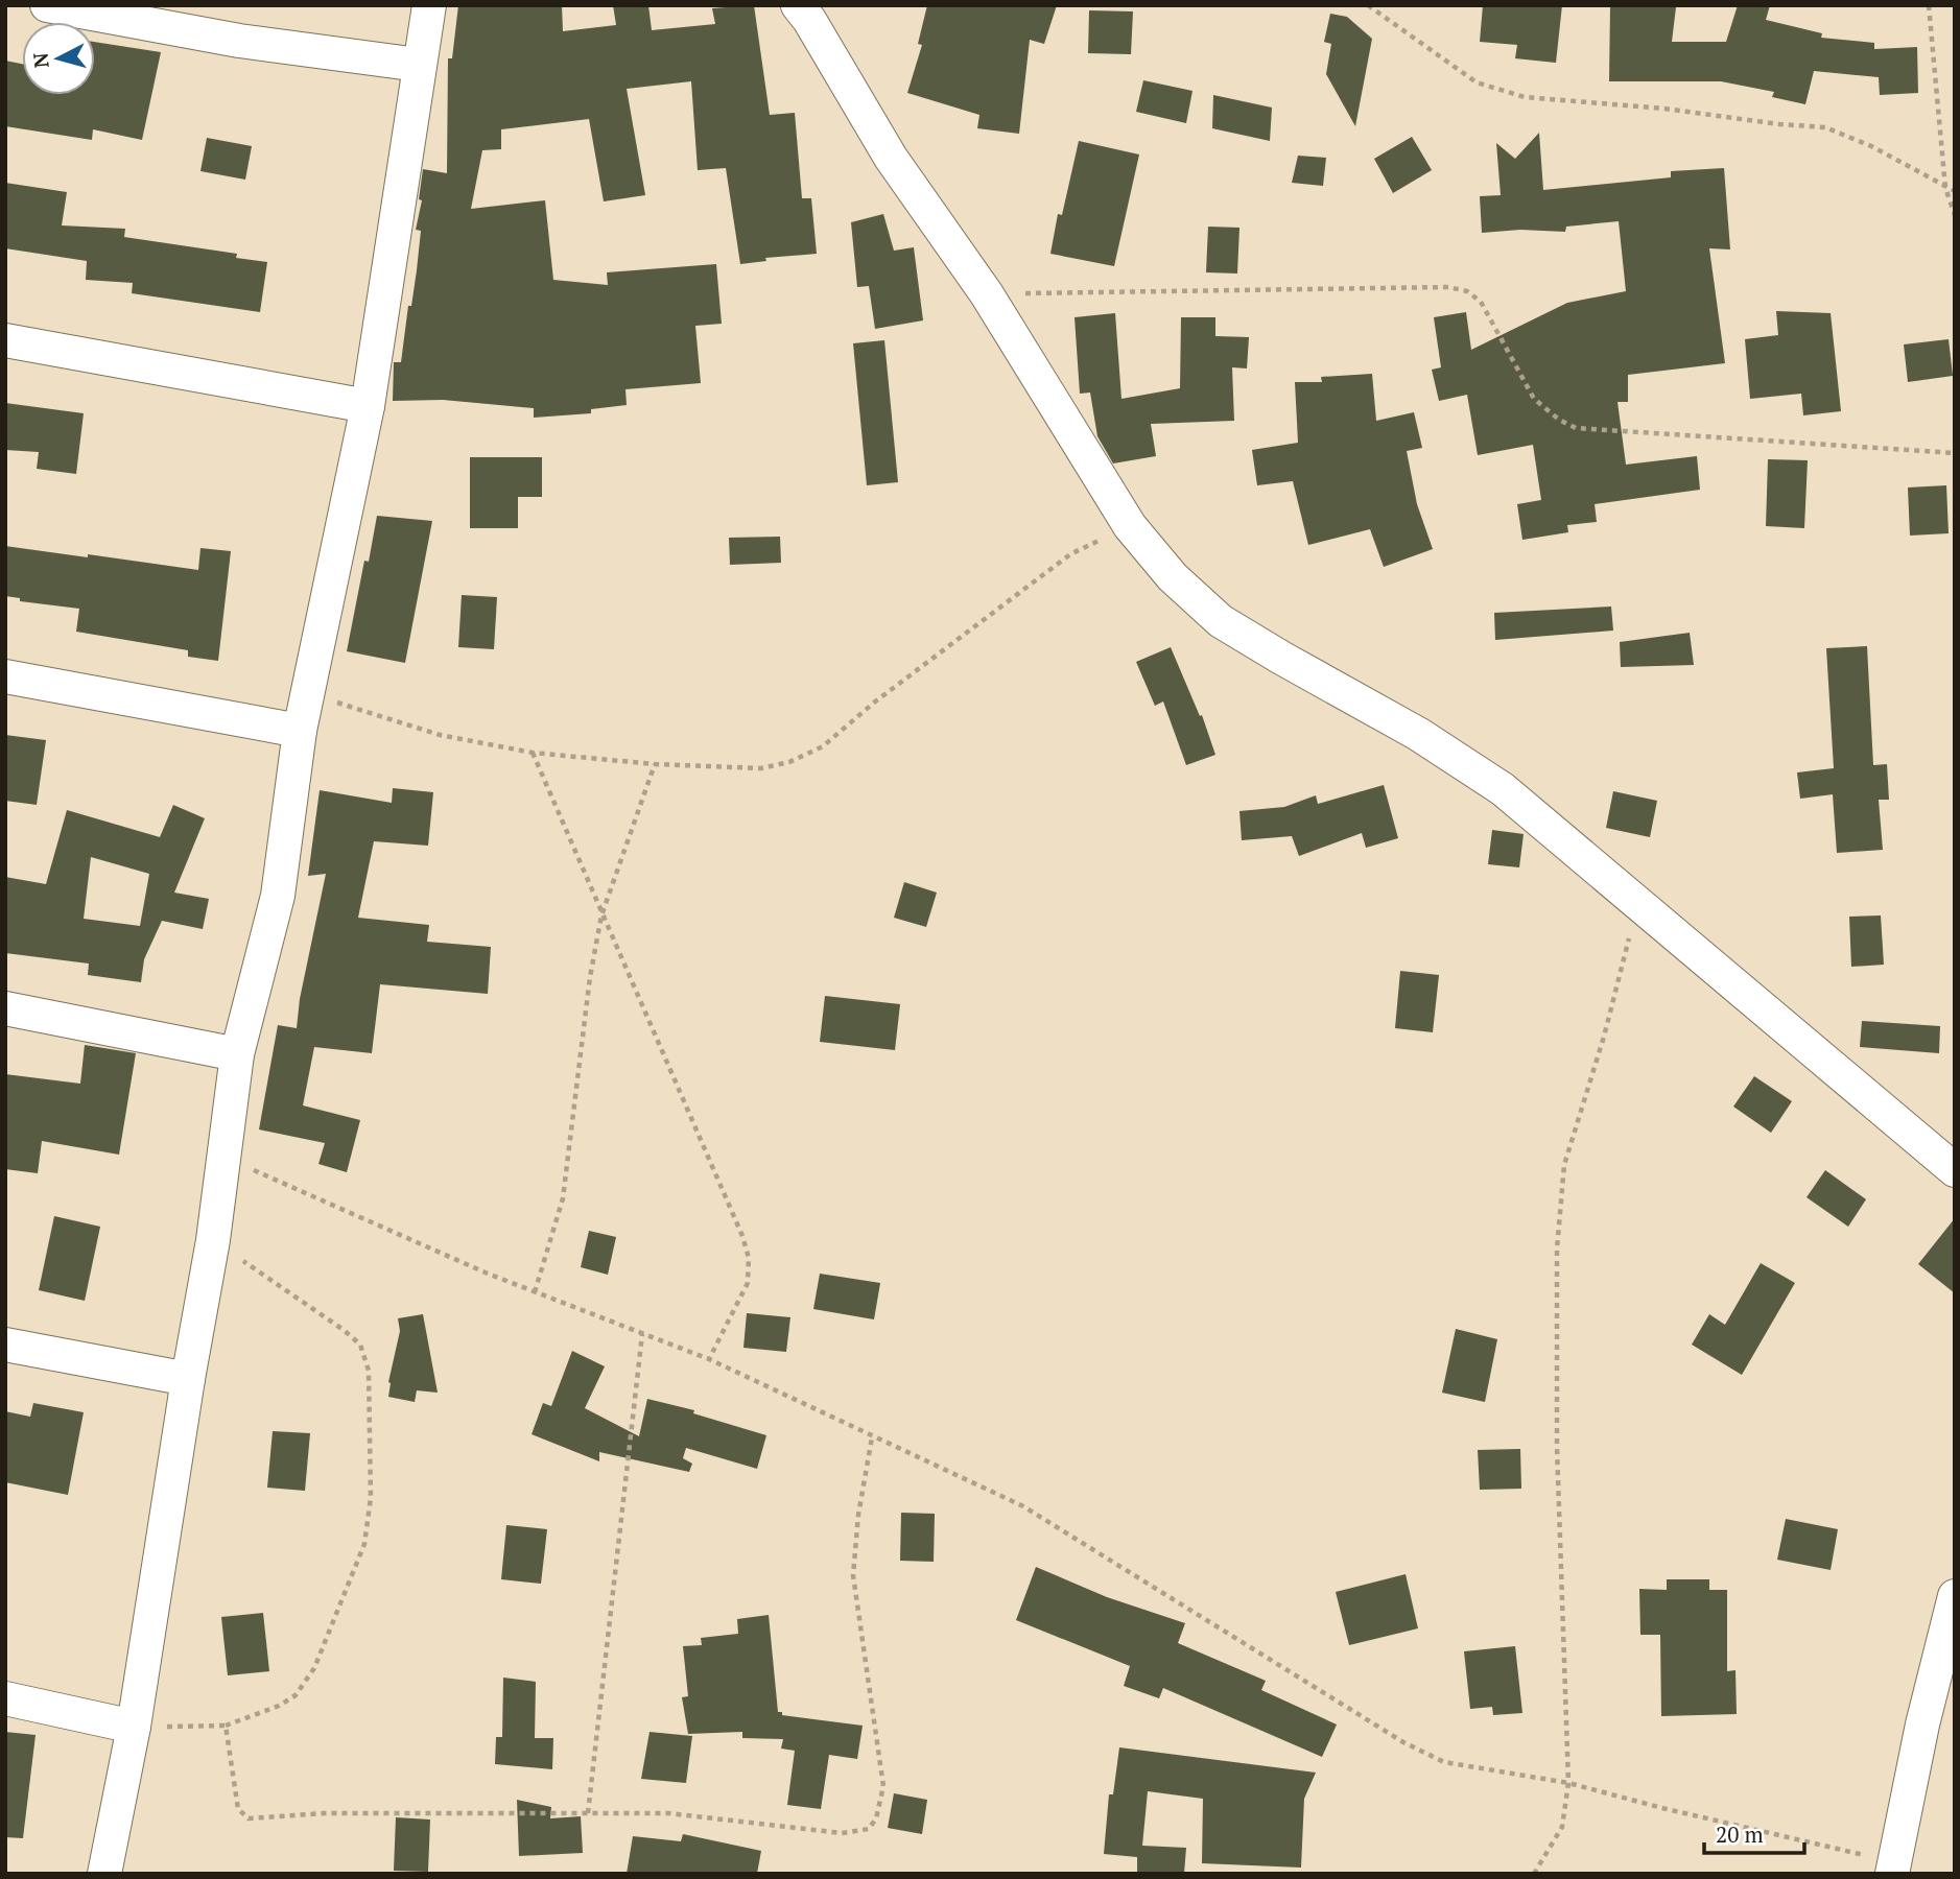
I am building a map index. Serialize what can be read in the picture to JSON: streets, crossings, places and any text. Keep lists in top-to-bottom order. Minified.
{"scale_bar":"20 m","north":"left"}
